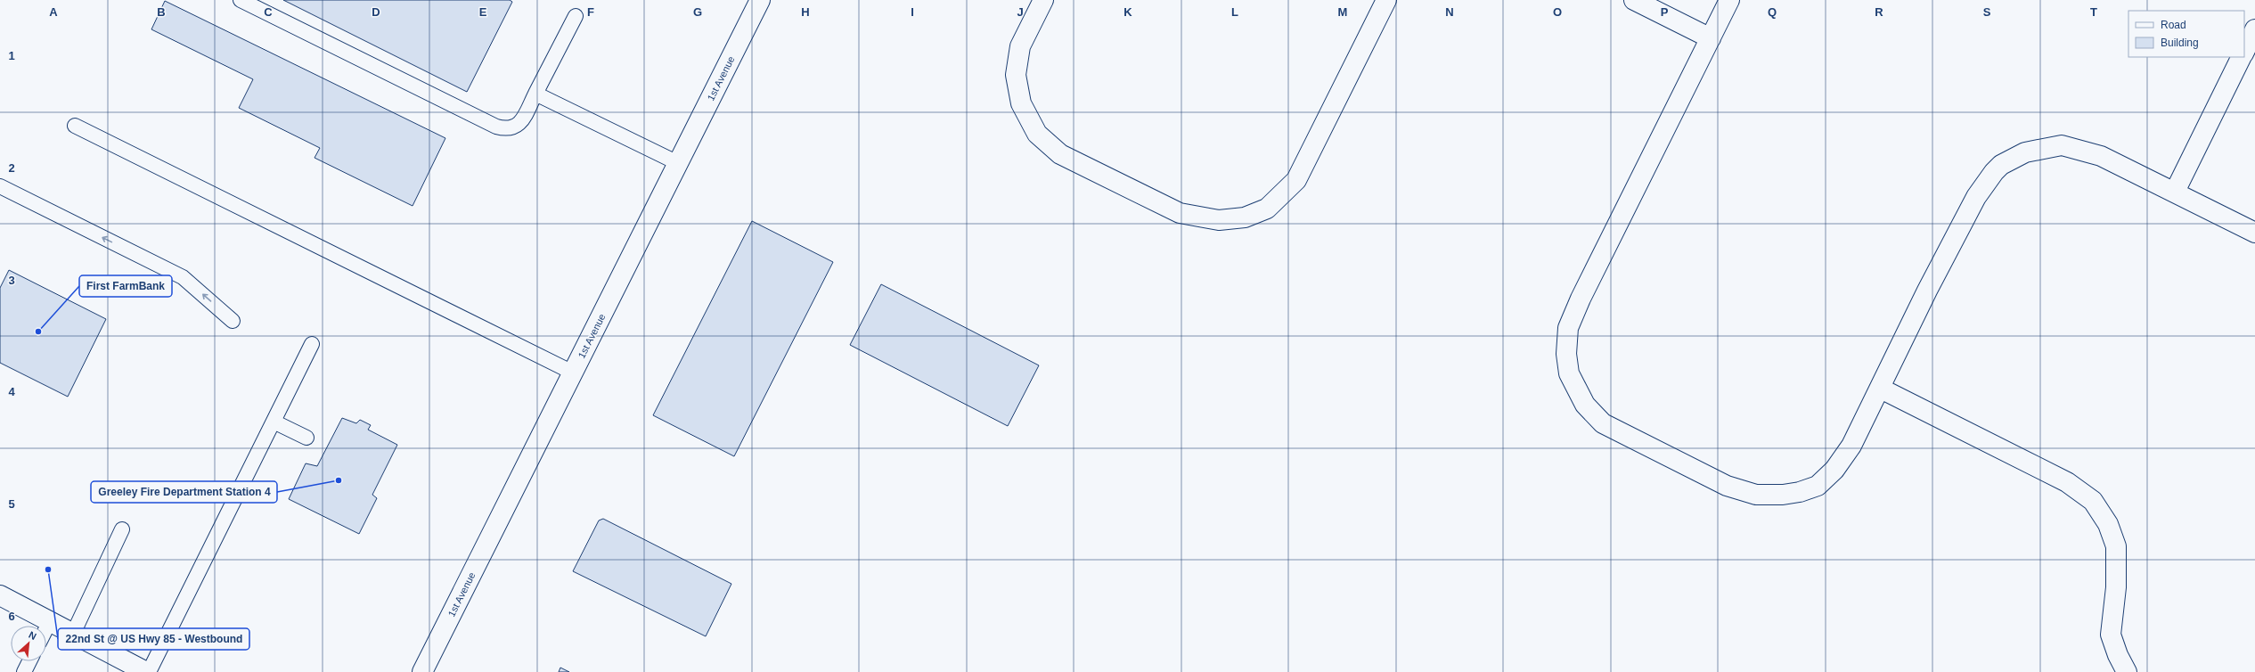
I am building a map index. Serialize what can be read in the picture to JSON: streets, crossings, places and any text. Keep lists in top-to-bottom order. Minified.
{"streets":{"street":["1st Avenue"]},"places":["First FarmBank","Greeley Fire Department Station 4","22nd St @ US Hwy 85 - Westbound"],"legend":["Road","Building"],"north":"top right","grid":{"columns":["A","B","C","D","E","F","G","H","I","J","K","L","M","N","O","P","Q","R","S","T"],"rows":["1","2","3","4","5","6"]}}
